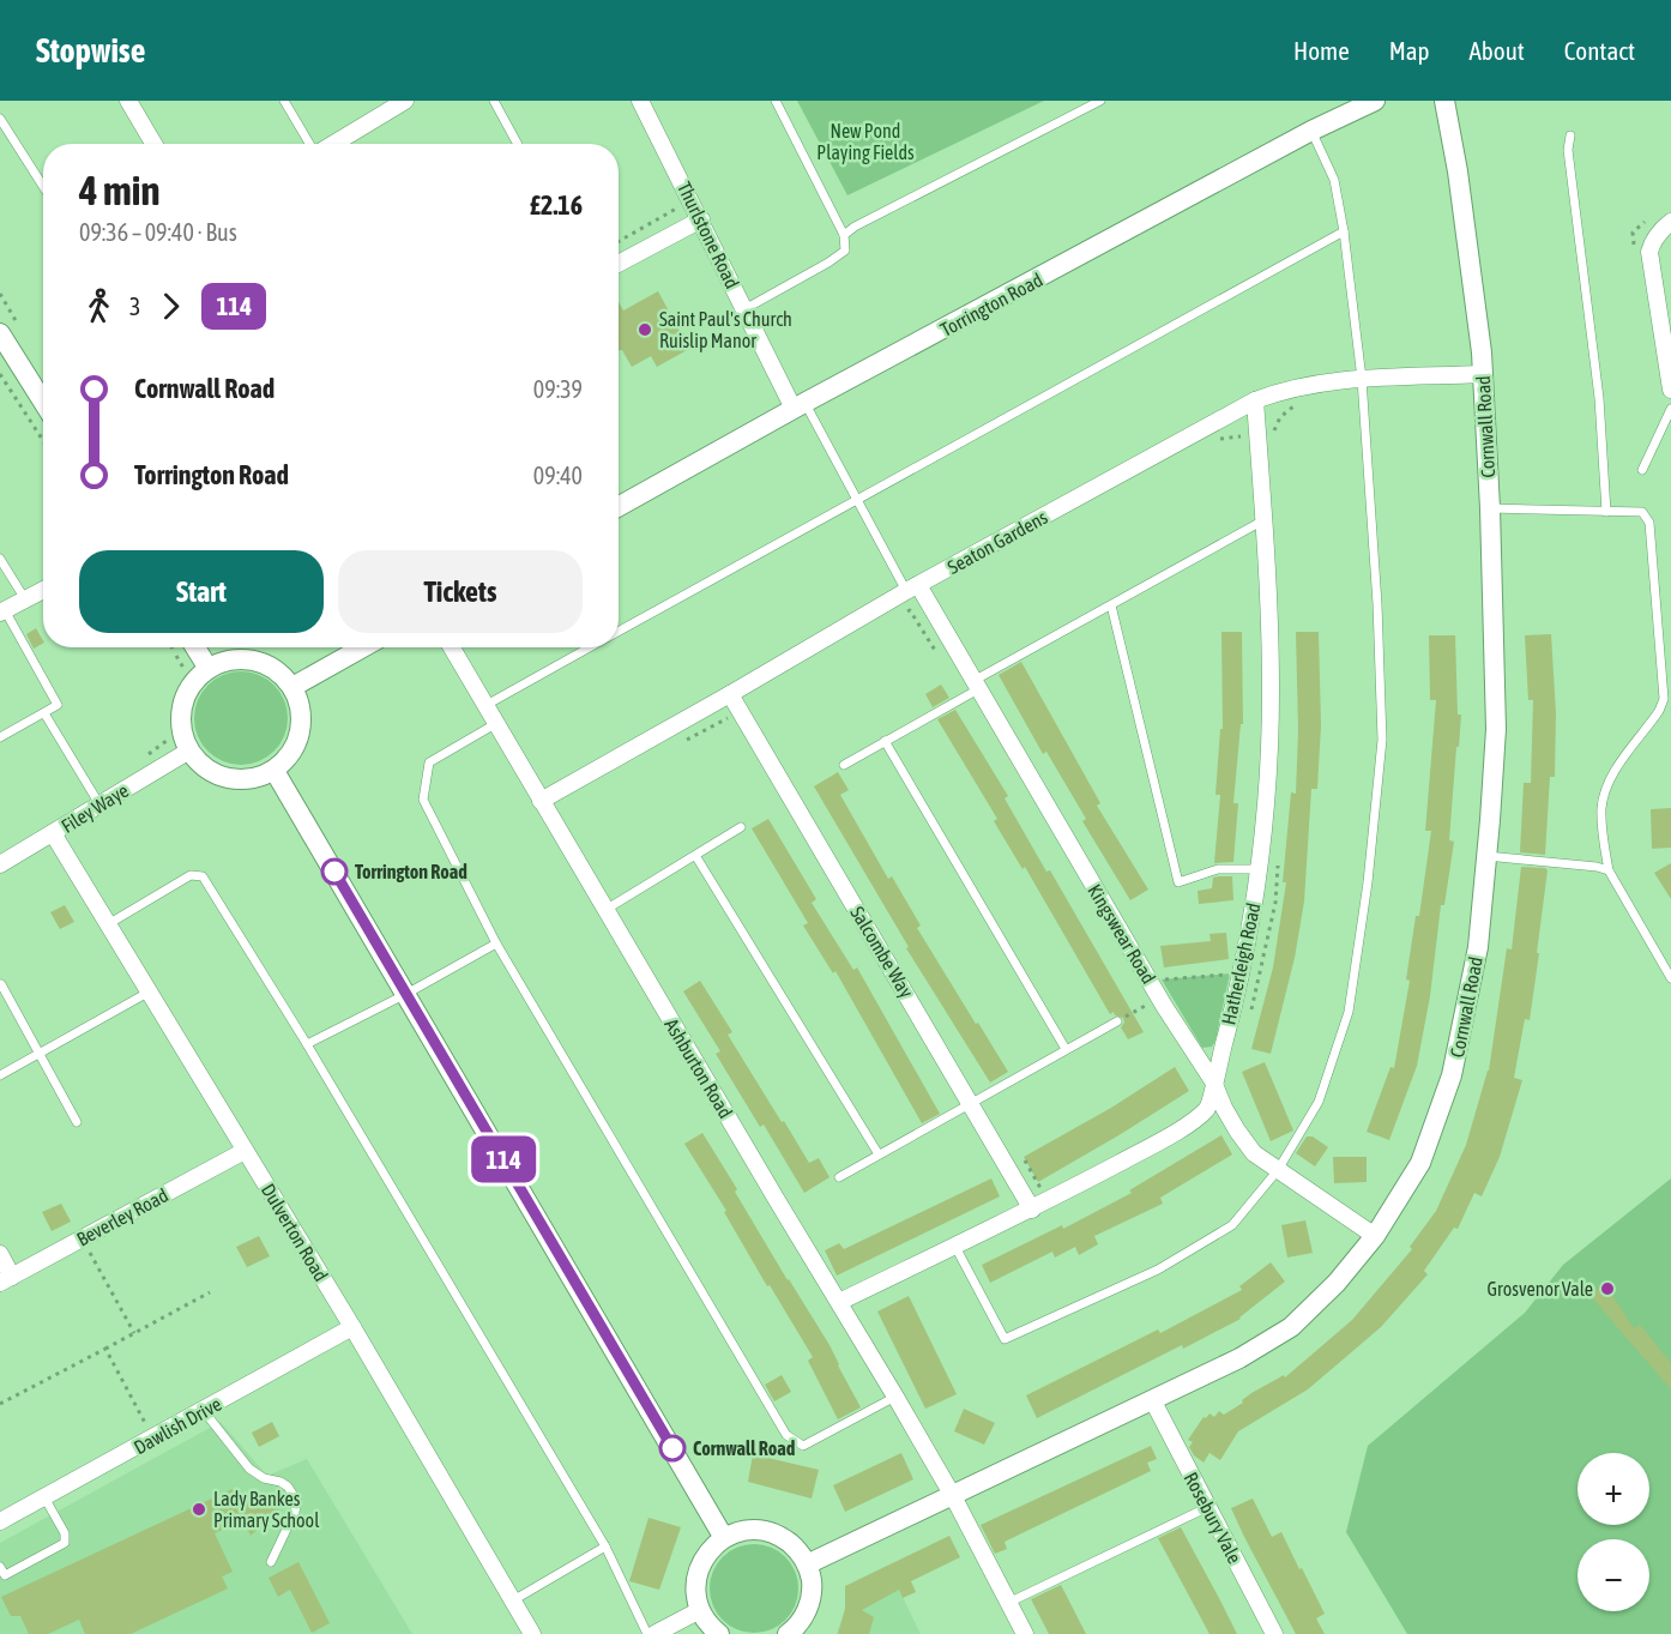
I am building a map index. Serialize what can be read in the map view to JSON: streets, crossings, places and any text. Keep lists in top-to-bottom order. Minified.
{"streets":{"street":["Thurlstone Road","Torrington Road","Cornwall Road","Seaton Gardens","Filey Waye","Kingswear Road","Salcombe Way","Hatherleigh Road","Ashburton Road","Beverley Road","Dulverton Road","Dawlish Drive","Rosebury Vale"]},"crossings":[["Thurlstone Road","Torrington Road"],["Cornwall Road","Seaton Gardens"],["Cornwall Road","Kingswear Road"],["Cornwall Road","Ashburton Road"],["Cornwall Road","Rosebury Vale"],["Seaton Gardens","Kingswear Road"],["Seaton Gardens","Salcombe Way"],["Seaton Gardens","Hatherleigh Road"],["Seaton Gardens","Ashburton Road"],["Filey Waye","Dulverton Road"],["Kingswear Road","Hatherleigh Road"],["Salcombe Way","Hatherleigh Road"],["Hatherleigh Road","Ashburton Road"],["Beverley Road","Dulverton Road"],["Dulverton Road","Dawlish Drive"]],"parks":["New Pond Playing Fields"],"places":["Saint Paul's Church Ruislip Manor","Torrington Road","Grosvenor Vale","Cornwall Road","Lady Bankes Primary School"],"lines":["bus line 114"],"page":{"header":"Stopwise","nav":["Home","Map","About","Contact"],"on_map":"114","heading":["4 min","09:36 – 09:40 · Bus","£2.16"],"legs":["3","114"],"list":[{"name":"Cornwall Road","value":"09:39"},{"name":"Torrington Road","value":"09:40"}],"buttons":["Start","Tickets"],"map_buttons":["+","−"]}}
